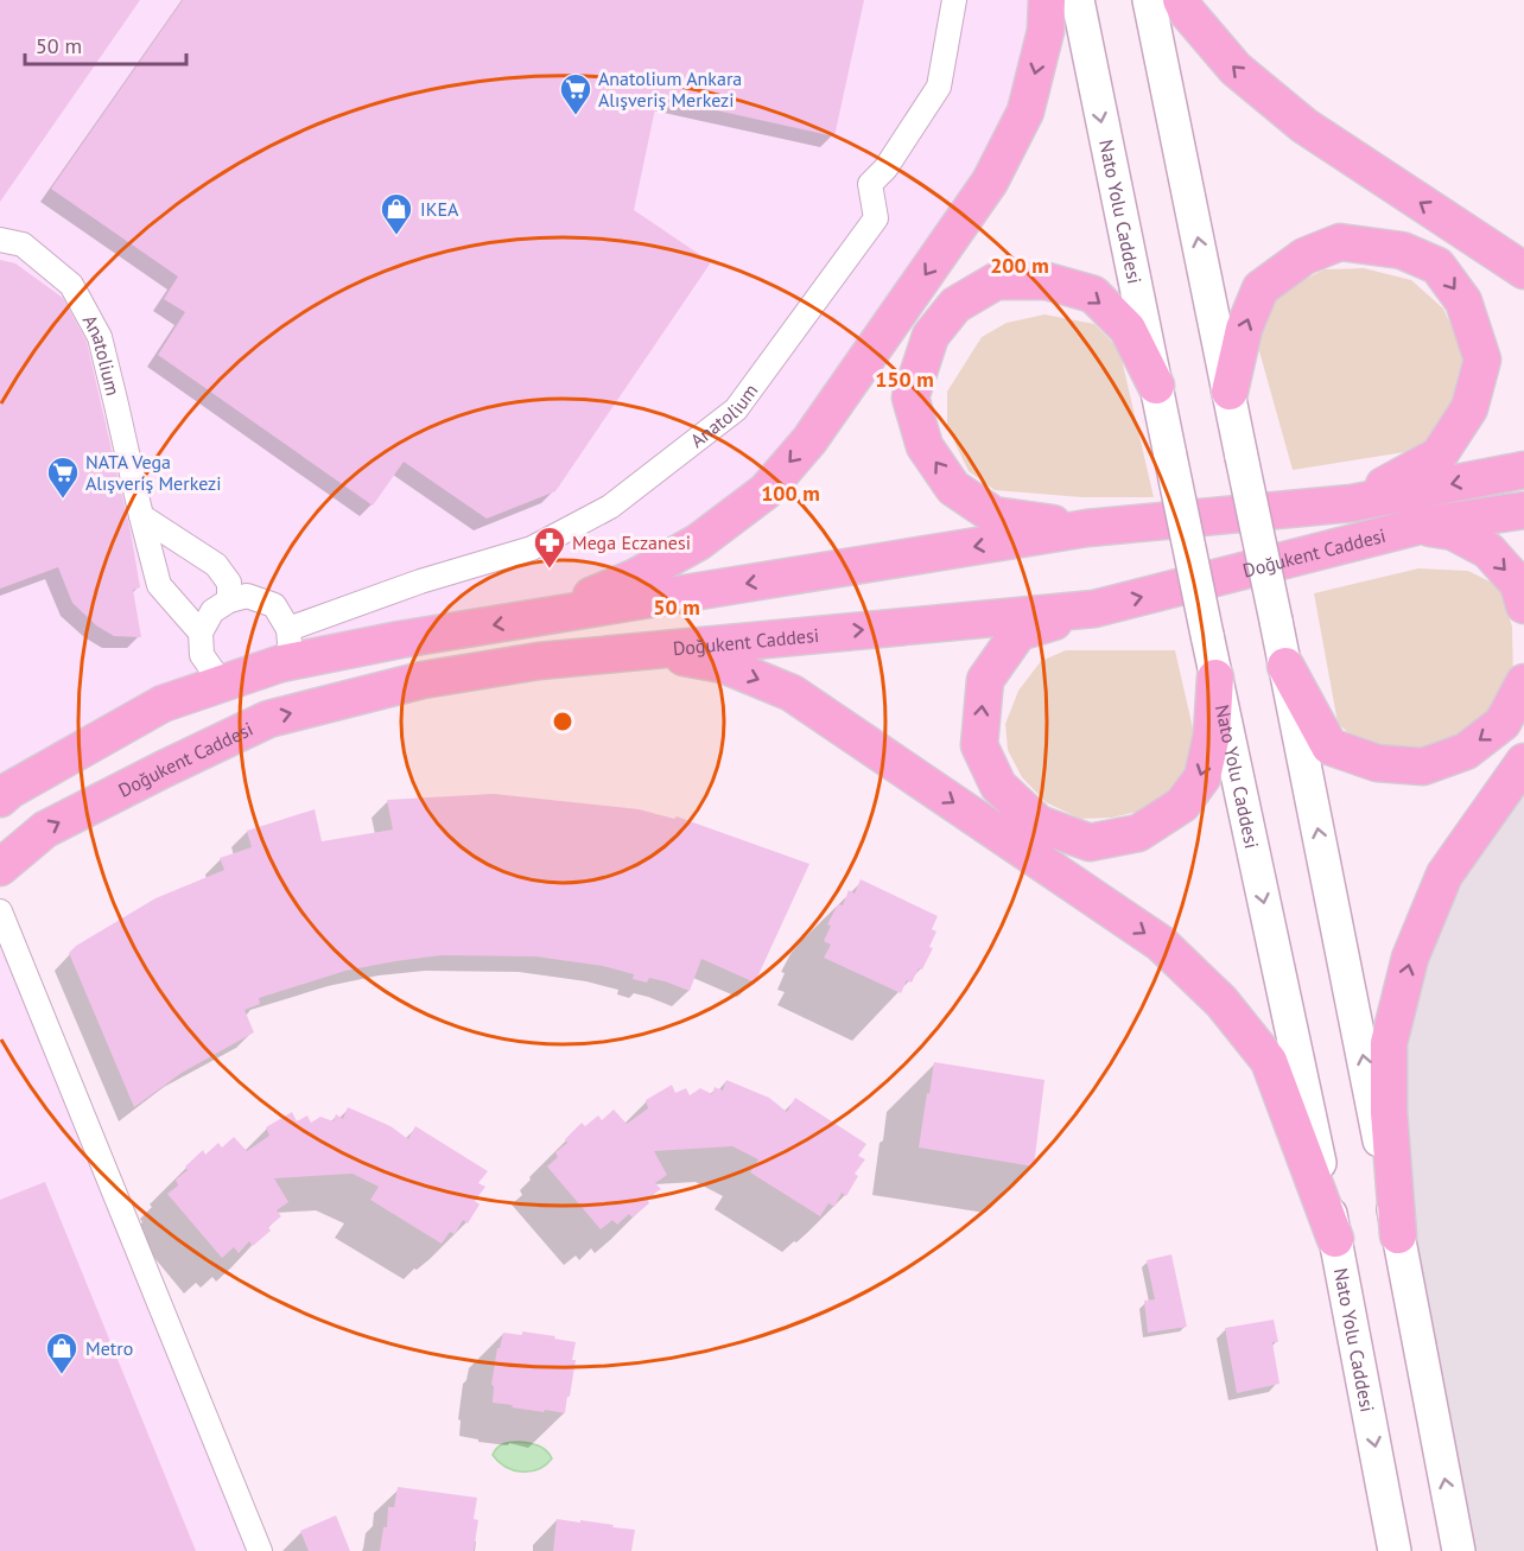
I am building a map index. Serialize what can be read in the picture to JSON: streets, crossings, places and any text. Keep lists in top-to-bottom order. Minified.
{"streets":{"main road":["Nato Yolu Caddesi","Doğukent Caddesi"],"street":["Anatolium"]},"crossings":[["Anatolium","Doğukent Caddesi"]],"places":{"supermarket":["Anatolium Ankara Alışveriş Merkezi","NATA Vega Alışveriş Merkezi"],"shop":["IKEA","Metro"],"pharmacy":["Mega Eczanesi"]},"scale_bar":"50 m","rings":["200 m","150 m","100 m","50 m"]}
